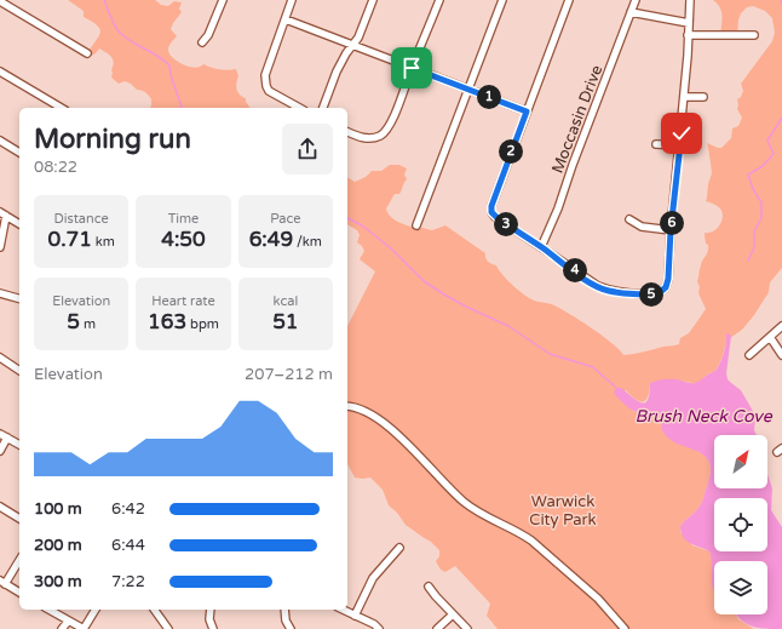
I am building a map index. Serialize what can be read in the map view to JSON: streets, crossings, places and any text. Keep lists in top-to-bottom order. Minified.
{"streets":{"street":["Moccasin Drive"]},"water":["Brush Neck Cove"],"parks":["Warwick City Park"],"north":"top right","page":{"pins":["1","2","6","3","4","5"],"heading":["Morning run","08:22"],"stats":[["Distance","0.71 km"],["Time","4:50"],["Pace","6:49 /km"],["Elevation","5 m"],["Heart rate","163 bpm"],["kcal","51"]],"chart":["Elevation","207–212 m"],"list":[{"name":"100 m","note":"6:42"},{"name":"200 m","note":"6:44"},{"name":"300 m","note":"7:22"}]}}
